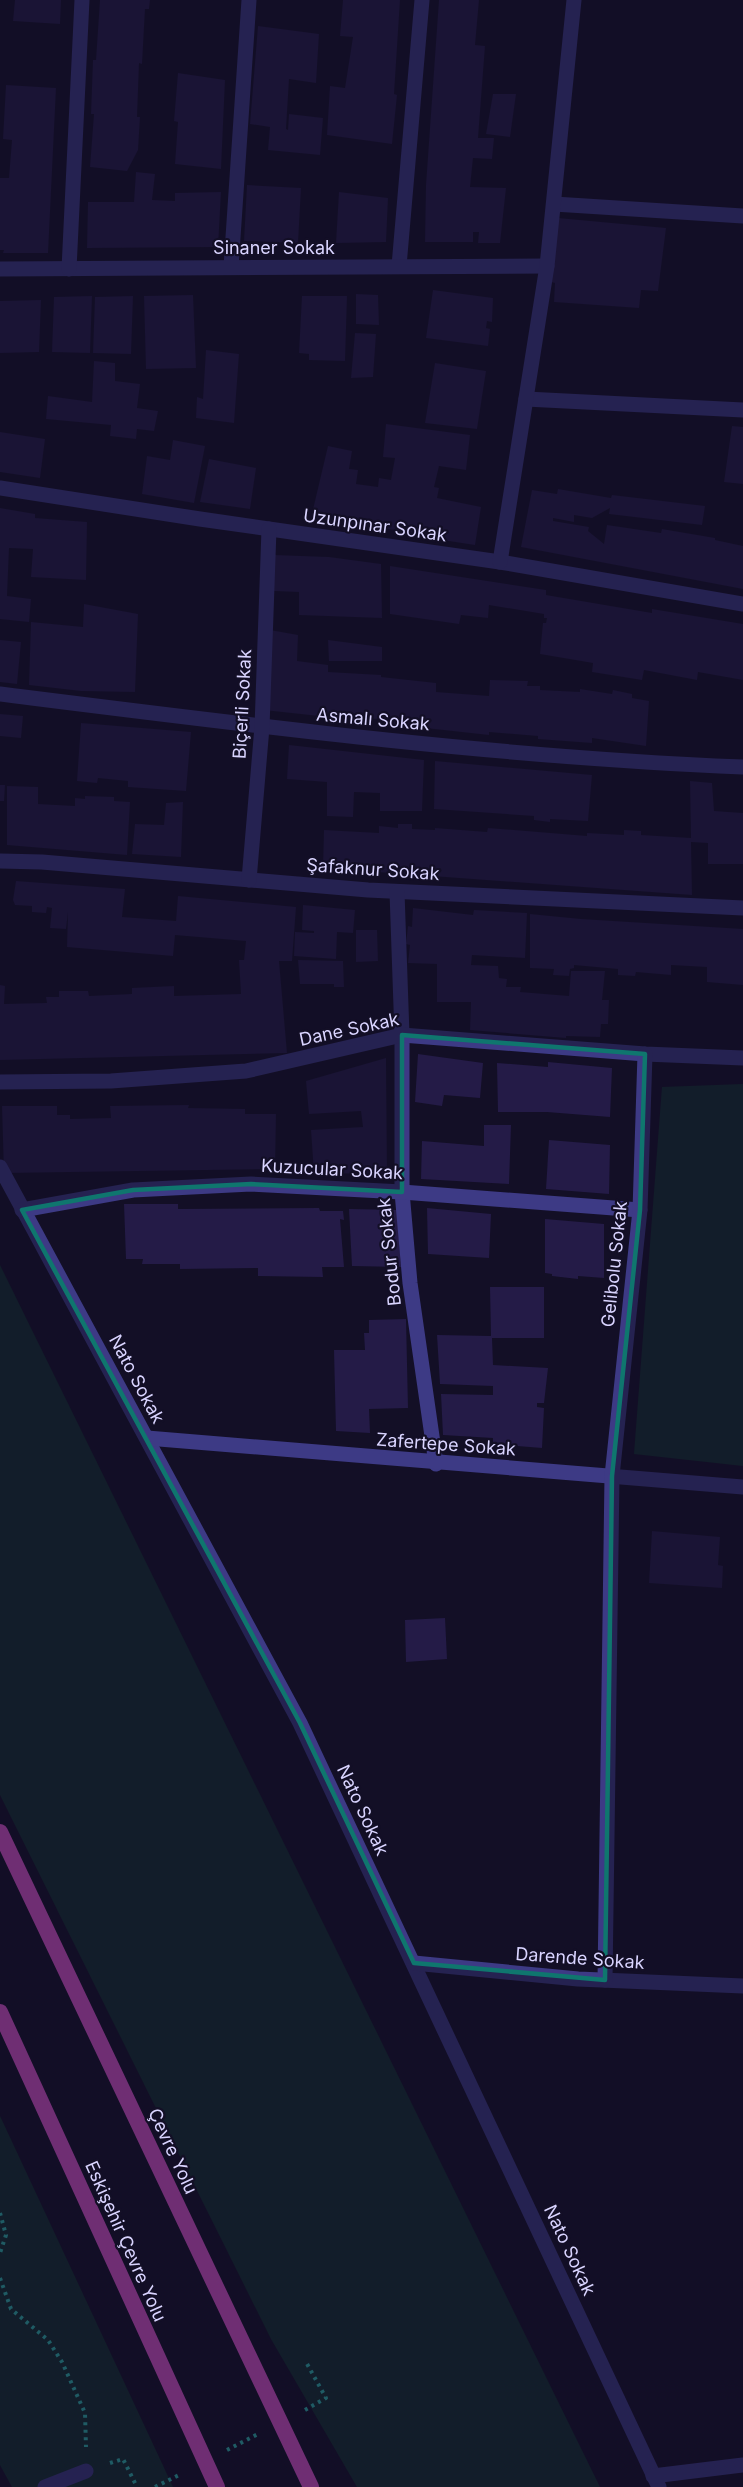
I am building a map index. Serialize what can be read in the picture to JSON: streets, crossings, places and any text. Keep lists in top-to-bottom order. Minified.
{"streets":{"highway":["Çevre Yolu","Eskişehir Çevre Yolu"],"street":["Sinaner Sokak","Uzunpınar Sokak","Biçerli Sokak","Asmalı Sokak","Şafaknur Sokak","Dane Sokak","Kuzucular Sokak","Bodur Sokak","Gelibolu Sokak","Nato Sokak","Zafertepe Sokak","Darende Sokak"]},"crossings":[["Uzunpınar Sokak","Biçerli Sokak"],["Biçerli Sokak","Asmalı Sokak"],["Biçerli Sokak","Şafaknur Sokak"],["Şafaknur Sokak","Bodur Sokak"],["Dane Sokak","Bodur Sokak"],["Dane Sokak","Gelibolu Sokak"],["Kuzucular Sokak","Bodur Sokak"],["Kuzucular Sokak","Gelibolu Sokak"],["Kuzucular Sokak","Nato Sokak"],["Bodur Sokak","Zafertepe Sokak"],["Gelibolu Sokak","Zafertepe Sokak"],["Gelibolu Sokak","Darende Sokak"],["Nato Sokak","Zafertepe Sokak"],["Nato Sokak","Darende Sokak"]]}
